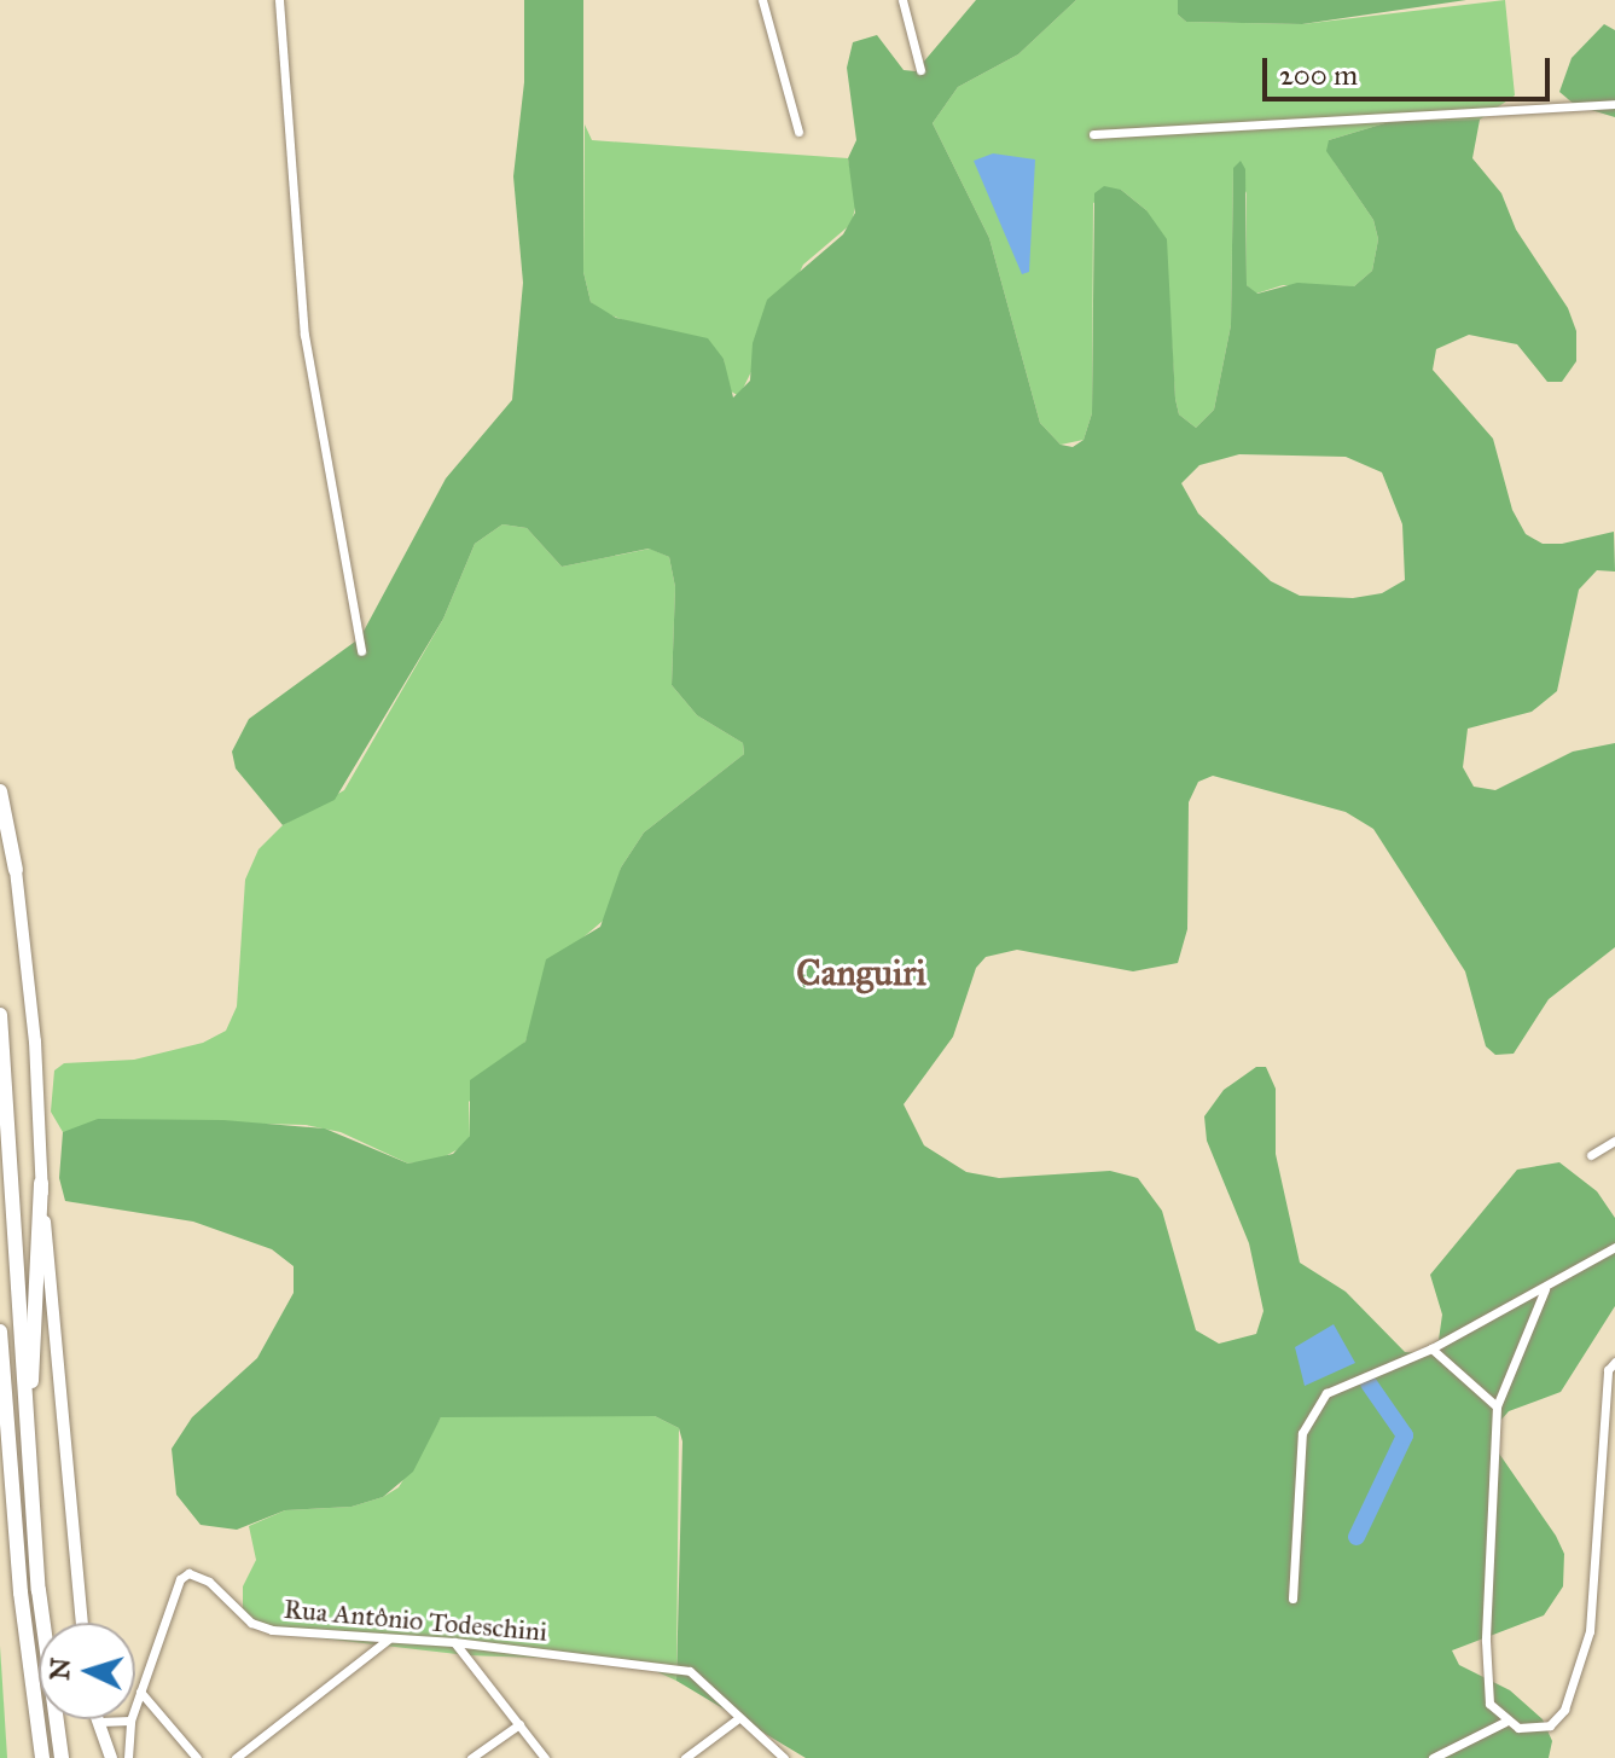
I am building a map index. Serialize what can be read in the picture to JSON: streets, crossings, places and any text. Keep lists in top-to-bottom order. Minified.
{"streets":{"street":["Rua Antônio Todeschini"]},"districts":["Canguiri"],"scale_bar":"200 m","north":"left"}
